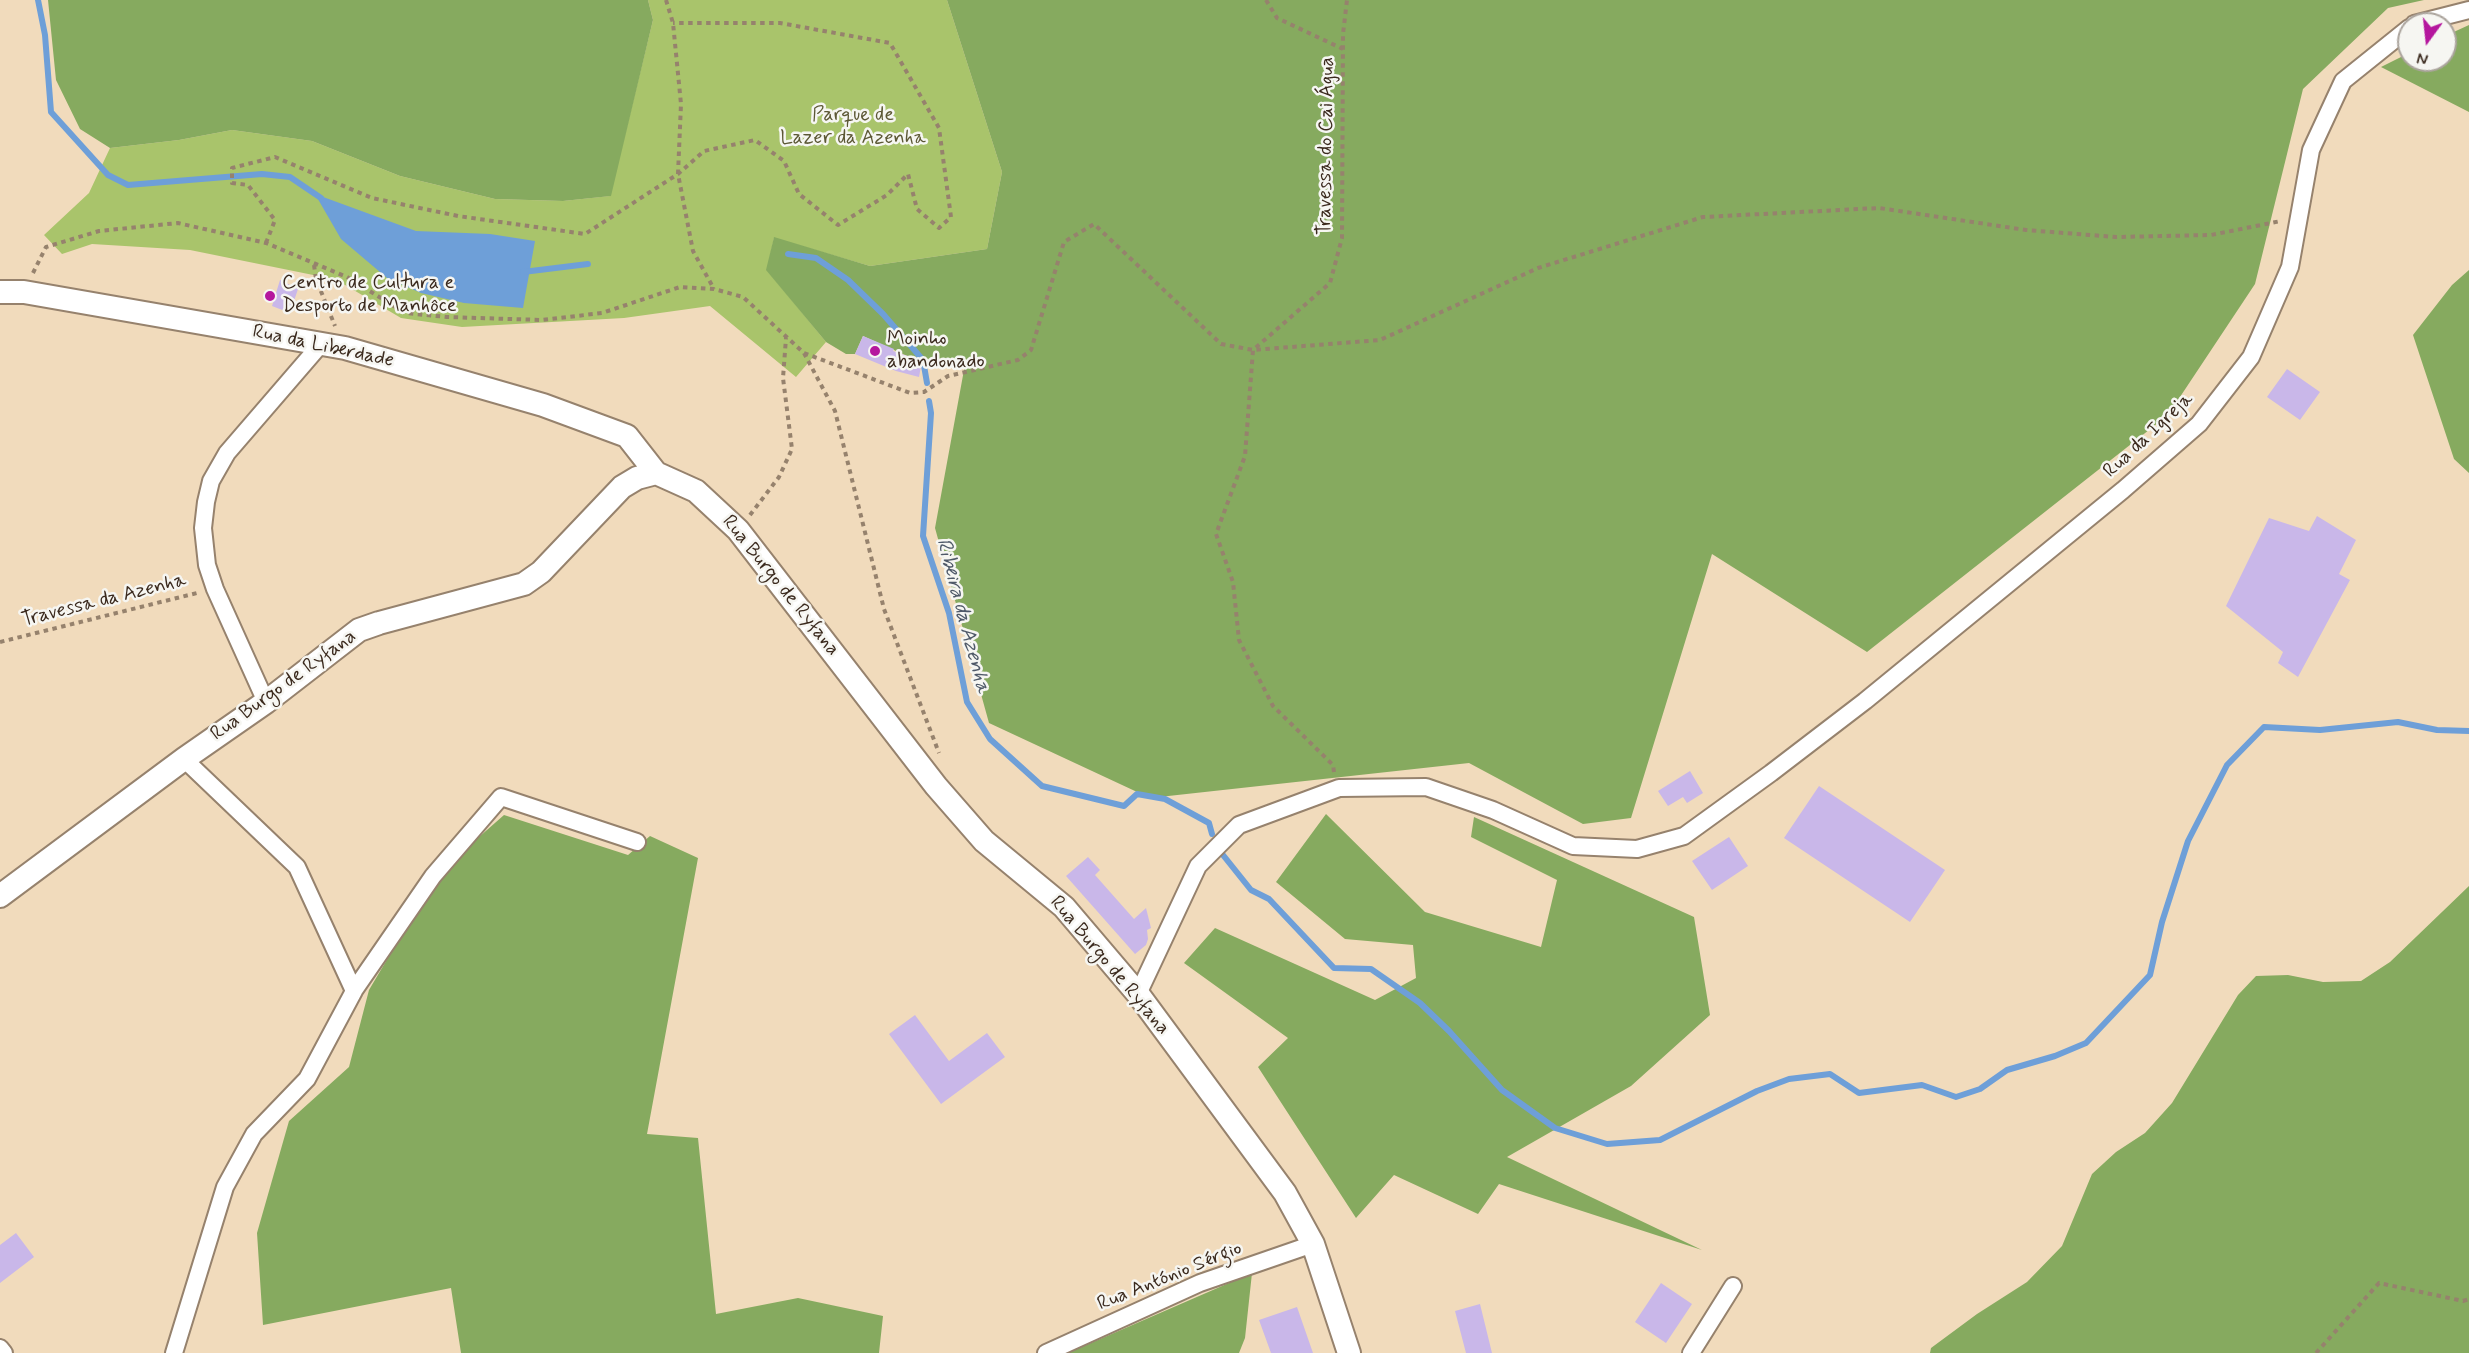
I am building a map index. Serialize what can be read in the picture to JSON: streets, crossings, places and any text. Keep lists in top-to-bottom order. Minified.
{"streets":{"main road":["Rua da Liberdade","Rua Burgo de Ryfana"],"street":["Rua da Igreja","Rua António Sérgio"],"path":["Travessa do Cai Água","Travessa da Azenha"]},"crossings":[["Rua da Liberdade","Rua Burgo de Ryfana"],["Rua da Igreja","Rua Burgo de Ryfana"],["Rua Burgo de Ryfana","Rua António Sérgio"]],"water":["Ribeira da Azenha"],"parks":["Parque de Lazer da Azenha"],"places":["Centro de Cultura e Desporto de Manhôce","Moinho abandonado"],"north":"bottom"}
